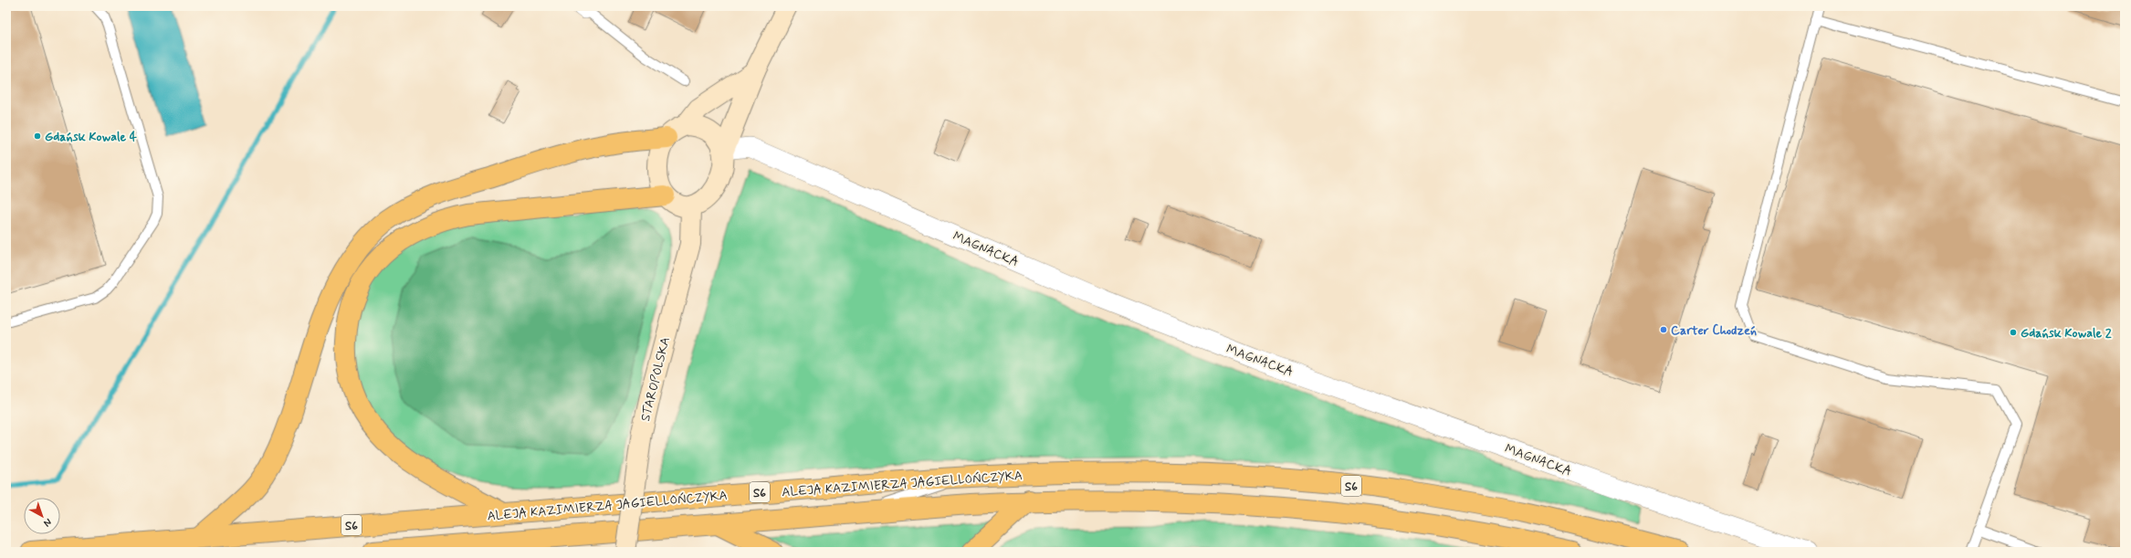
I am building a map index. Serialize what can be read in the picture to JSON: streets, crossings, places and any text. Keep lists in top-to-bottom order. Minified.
{"streets":{"highway":["ALEJA KAZIMIERZA JAGIELLOŃCZYKA","S6"],"main road":["STAROPOLSKA"],"street":["MAGNACKA"]},"crossings":[["MAGNACKA","STAROPOLSKA"]],"places":["Gdańsk Kowale 4","Carter Chodzeń","Gdańsk Kowale 2"],"north":"bottom right"}
